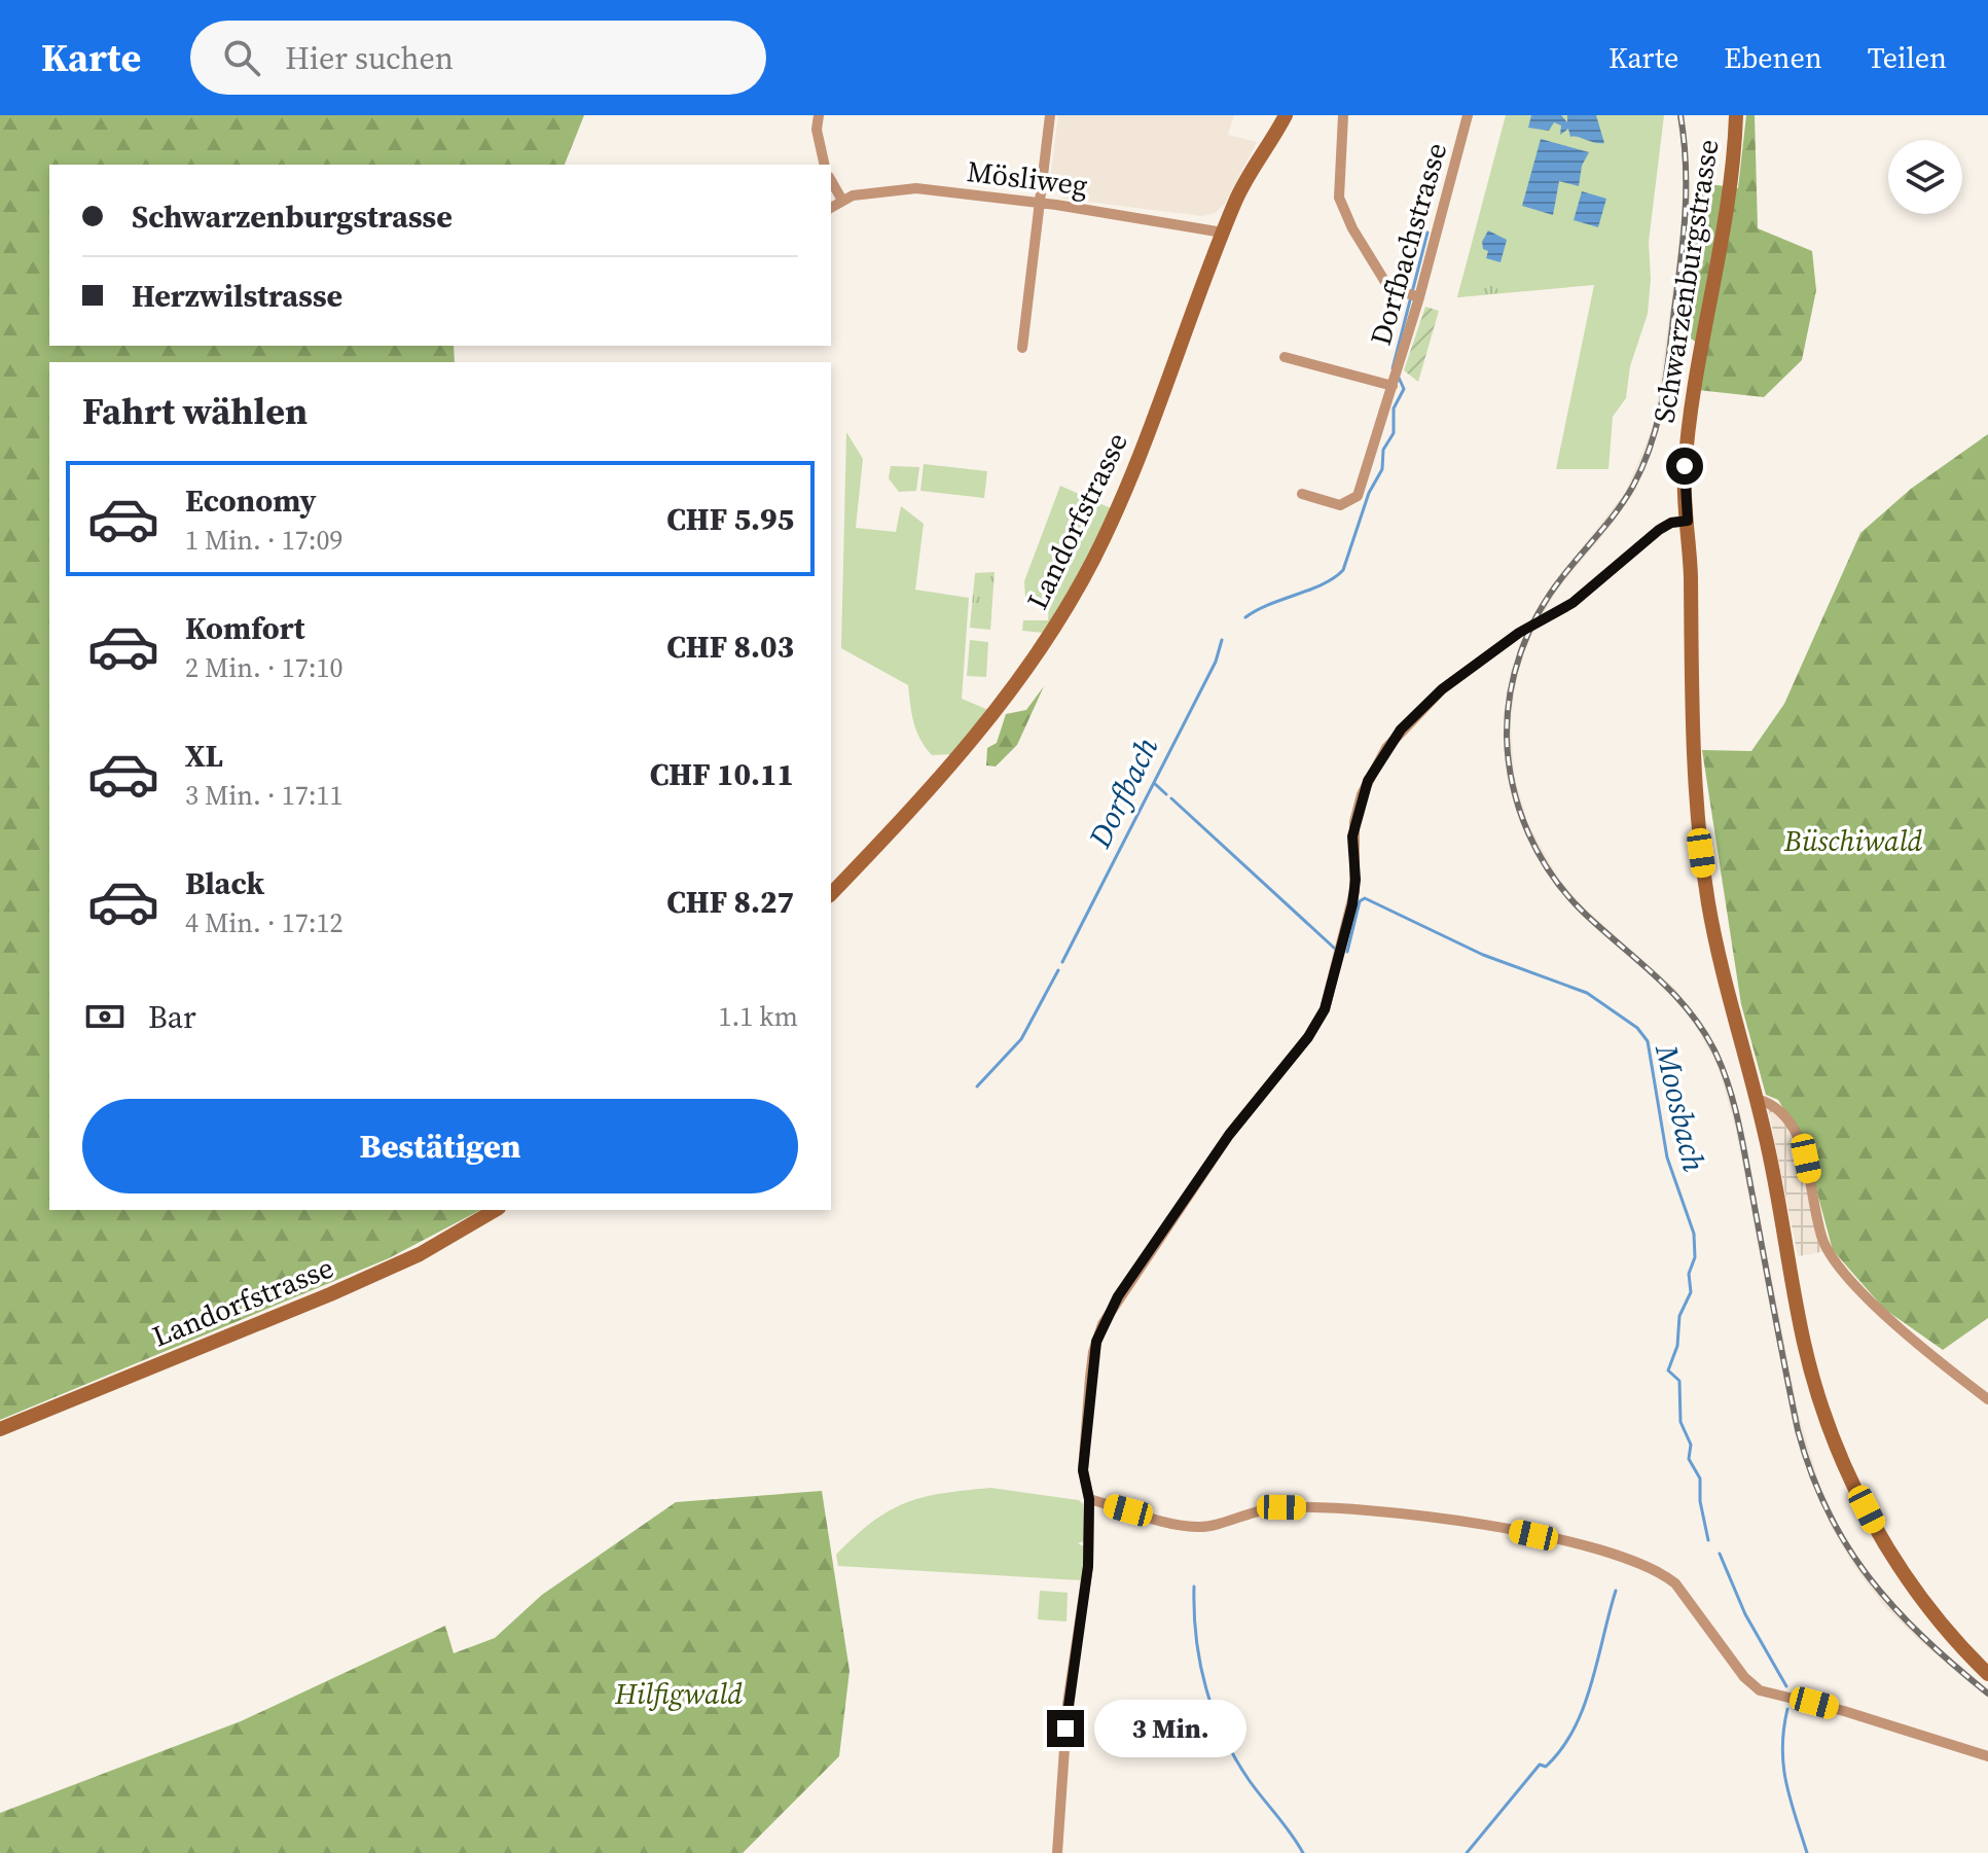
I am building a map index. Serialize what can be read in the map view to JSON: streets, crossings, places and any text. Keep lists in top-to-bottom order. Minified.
{"streets":{"main road":["Schwarzenburgstrasse","Landorfstrasse"],"street":["Mösliweg","Dorfbachstrasse"]},"crossings":[["Mösliweg","Landorfstrasse"]],"water":["Dorfbach","Moosbach"],"parks":["Büschiwald","Hilfigwald"],"page":{"header":"Karte","search":"Hier suchen","nav":["Karte","Ebenen","Teilen"],"banner":["Schwarzenburgstrasse","Herzwilstrasse"],"heading":"Fahrt wählen","list":[{"name":"Economy","note":"1 Min. · 17:09","value":"CHF 5.95"},{"name":"Komfort","note":"2 Min. · 17:10","value":"CHF 8.03"},{"name":"XL","note":"3 Min. · 17:11","value":"CHF 10.11"},{"name":"Black","note":"4 Min. · 17:12","value":"CHF 8.27"}],"pay":["Bar","1.1 km"],"buttons":"Bestätigen","bubble":"3 Min."}}
